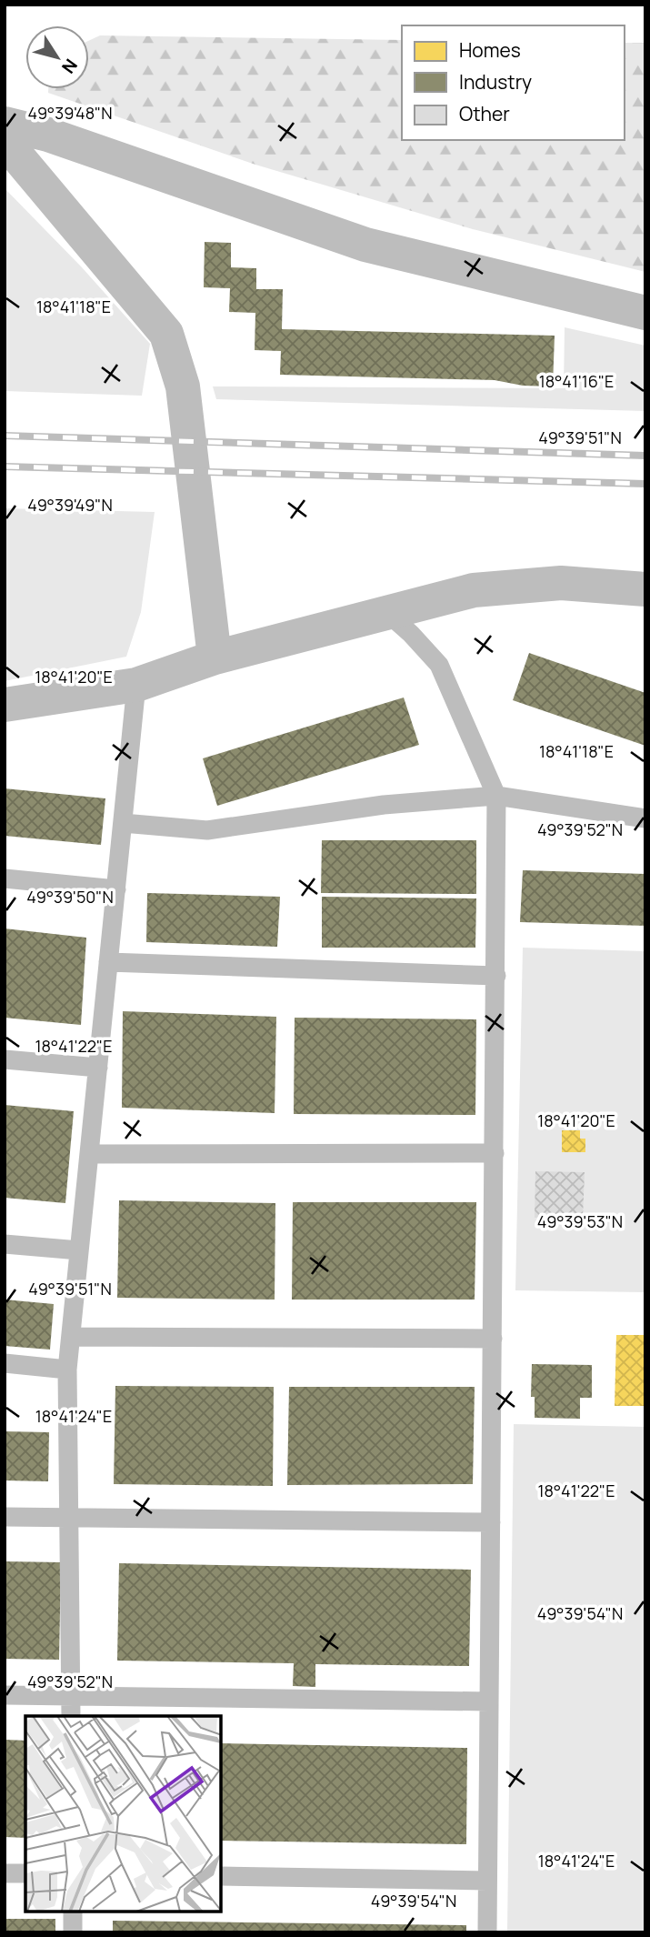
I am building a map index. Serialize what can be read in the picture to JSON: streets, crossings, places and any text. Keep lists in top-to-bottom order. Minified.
{"legend":["Homes","Industry","Other"],"north":"bottom right","coordinates":["49°39'48\"N","18°41'18\"E","18°41'16\"E","49°39'51\"N","49°39'49\"N","18°41'20\"E","49°39'52\"N","49°39'50\"N","18°41'22\"E","49°39'53\"N","18°41'24\"E","49°39'54\"N"]}
